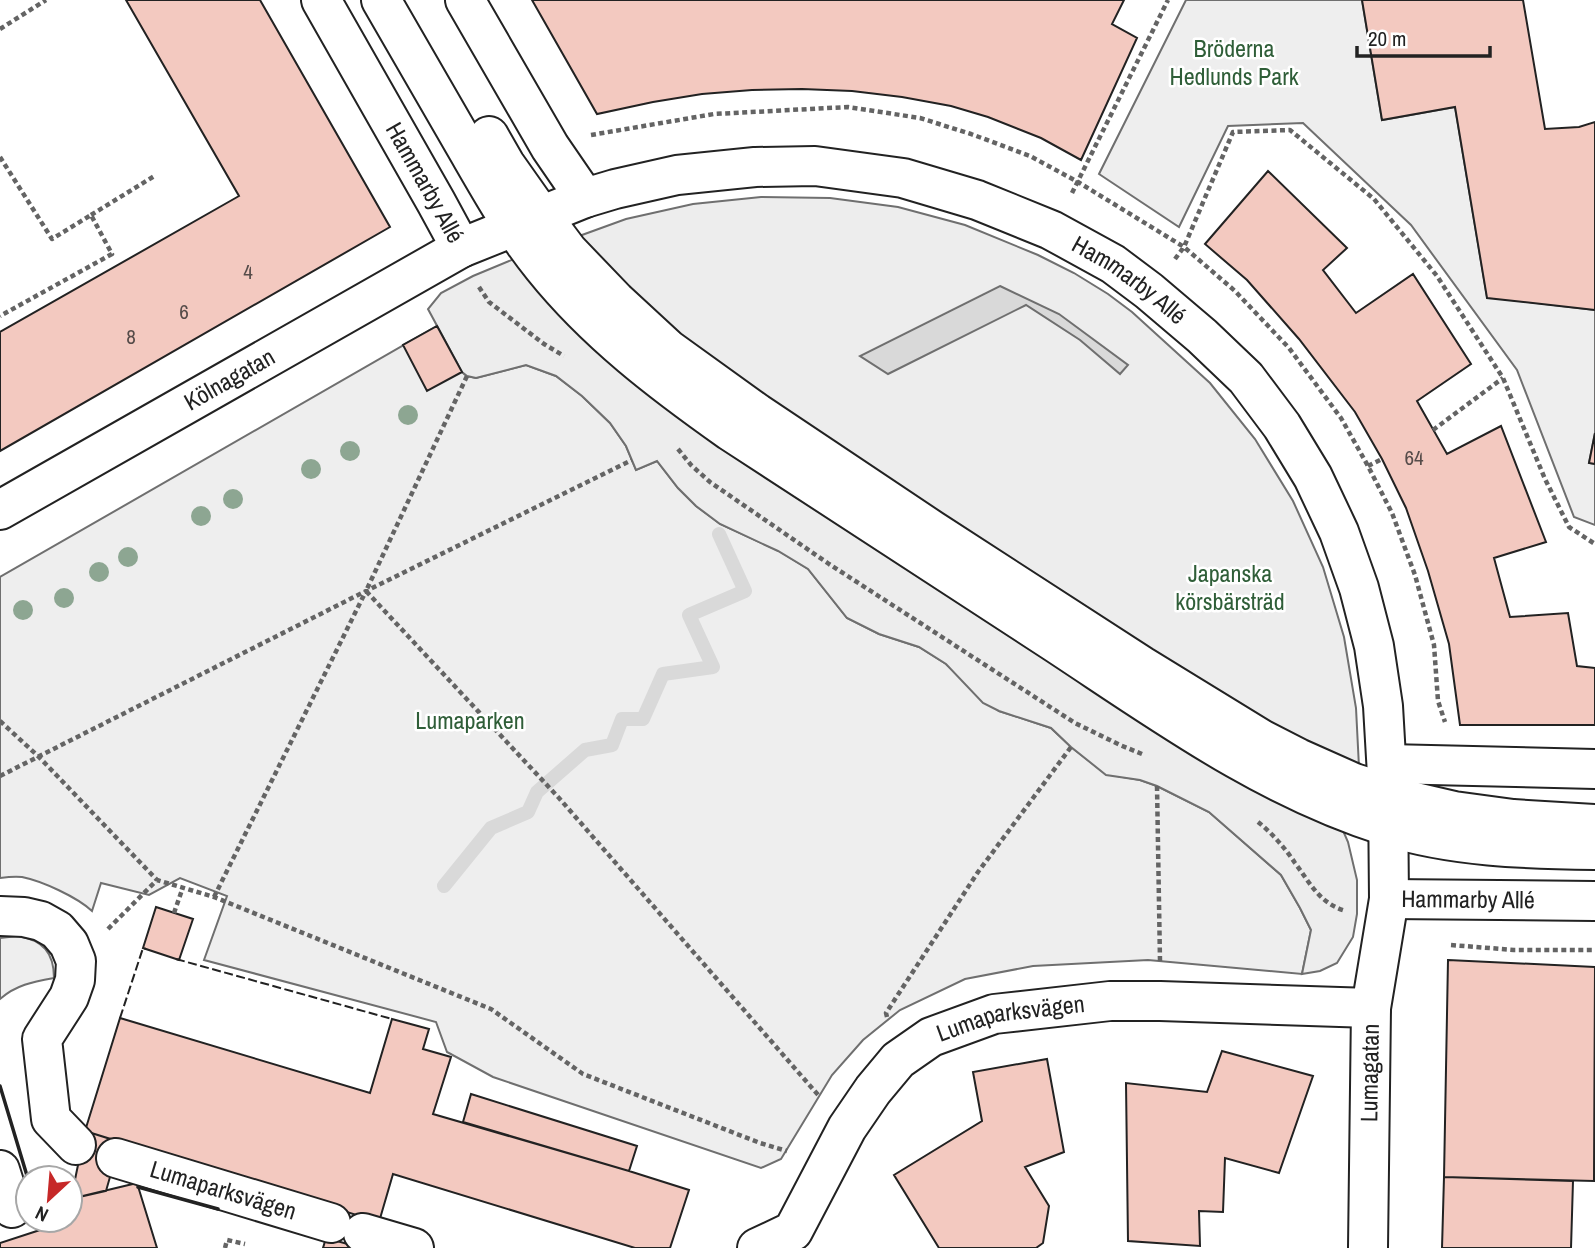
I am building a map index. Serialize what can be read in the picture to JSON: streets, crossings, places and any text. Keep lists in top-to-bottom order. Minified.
{"streets":{"street":["Hammarby Allé","Kölnagatan","Lumaparksvägen","Lumagatan"]},"crossings":[["Hammarby Allé","Kölnagatan"],["Hammarby Allé","Lumagatan"],["Lumaparksvägen","Lumagatan"]],"parks":["Bröderna Hedlunds Park","Japanska körsbärsträd","Lumaparken"],"house_numbers":["4","6","8","64"],"scale_bar":"20 m","north":"bottom left"}
